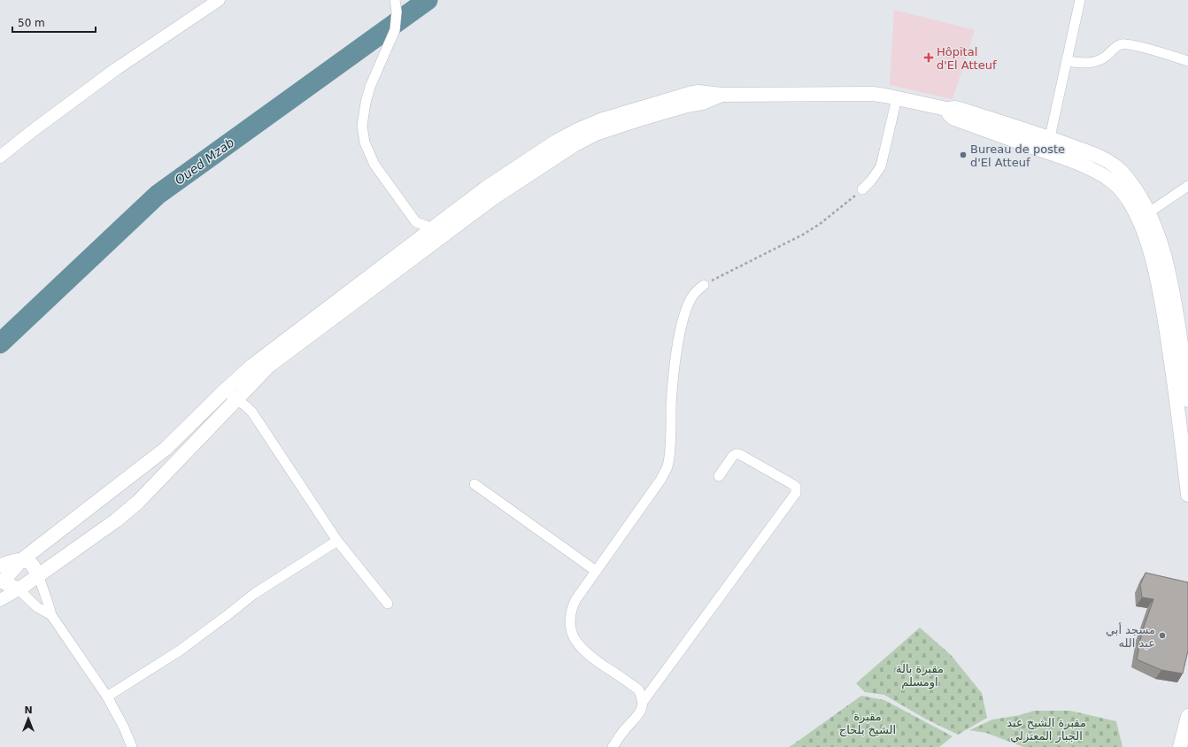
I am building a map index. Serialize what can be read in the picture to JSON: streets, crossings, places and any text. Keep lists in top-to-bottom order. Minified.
{"water":["Oued Mzab"],"parks":["مقبرة بالة اومسلم","مقبرة الشيخ بلحاج","مقبرة الشيخ عبد الجبار المعتزلي"],"places":{"health":["Hôpital d'El Atteuf"],"other":["Bureau de poste d'El Atteuf","مسجد أبي عبد الله"]},"scale_bar":"50 m","north":"top"}
